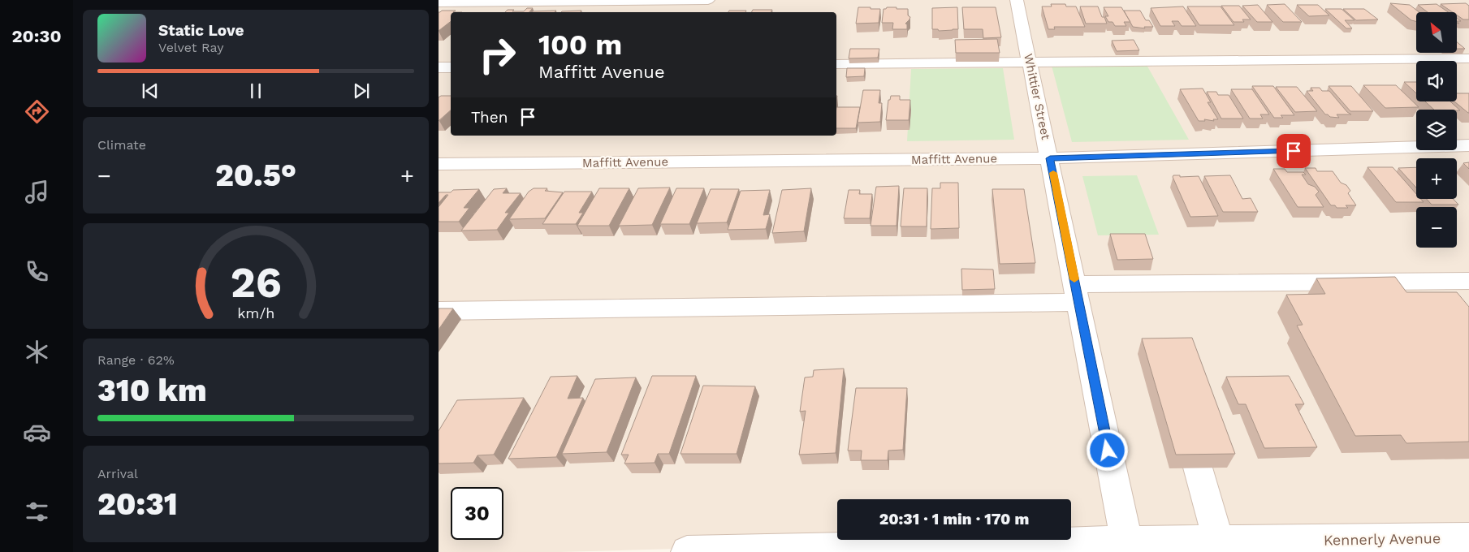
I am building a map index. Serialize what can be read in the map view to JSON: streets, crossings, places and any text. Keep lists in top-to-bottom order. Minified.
{"streets":{"street":["Whittier Street","Maffitt Avenue","Kennerly Avenue"]},"crossings":[["Whittier Street","Maffitt Avenue"],["Whittier Street","Kennerly Avenue"]],"north":"top left","page":{"tabs":"20:30","map_buttons":["+","−"],"turn":["100 m","Maffitt Avenue"],"song":["Static Love","Velvet Ray"],"then":"Then","tile":["Climate",["Range · 62%","310 km"],["Arrival","20:31"]],"heat":["−","20.5°","+"],"limit":"30","trip":"20:31 · 1 min · 170 m","gauge":["26","km/h"]}}
